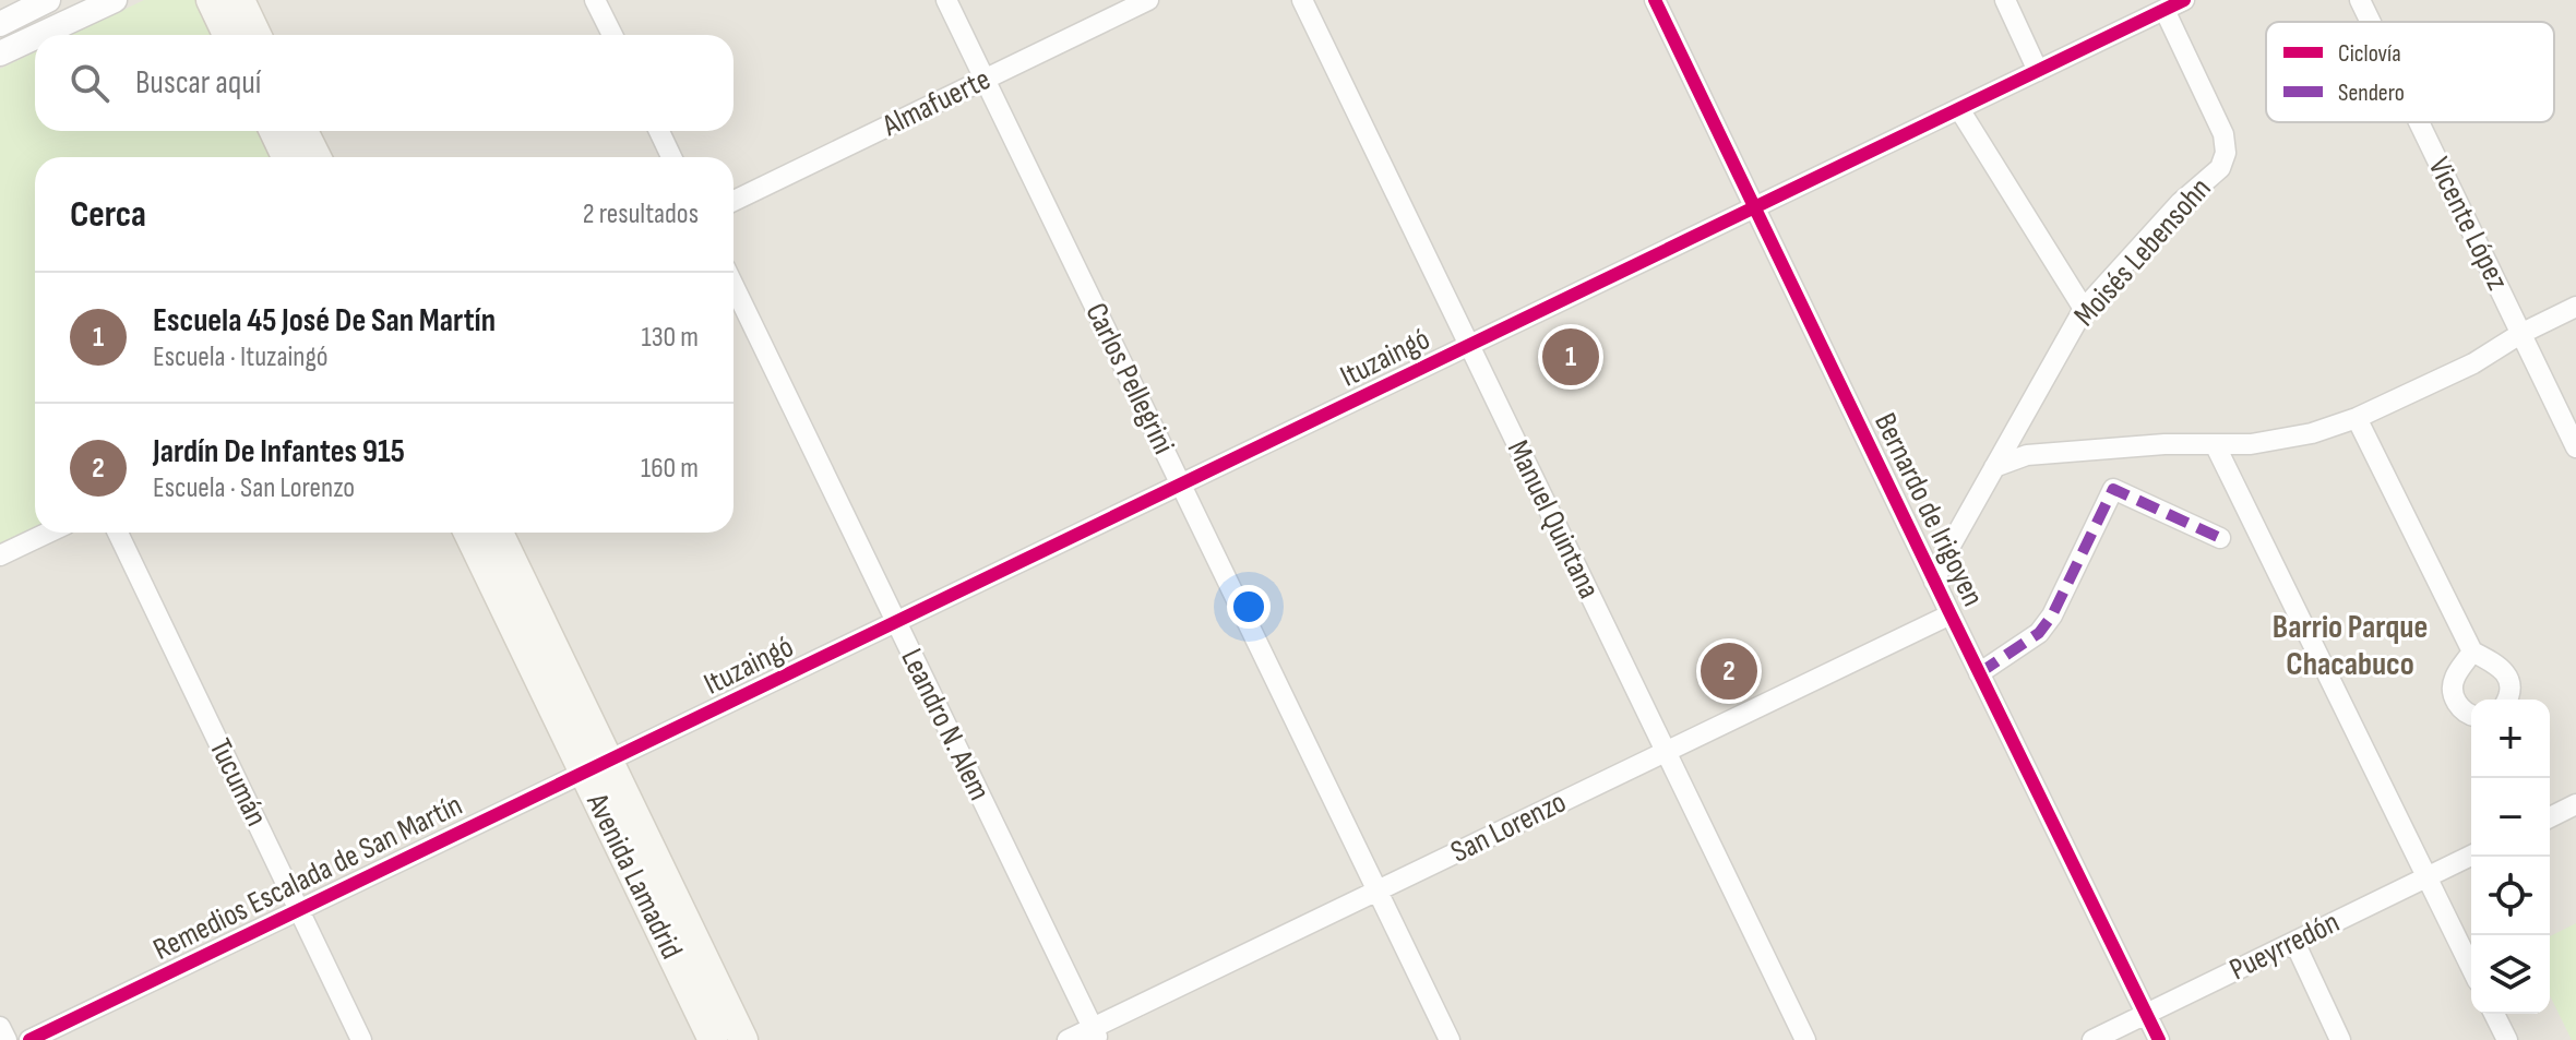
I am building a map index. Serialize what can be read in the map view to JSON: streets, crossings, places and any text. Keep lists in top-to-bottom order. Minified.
{"streets":{"main road":["Avenida Lamadrid"],"street":["Almafuerte","Vicente López","Moisés Lebensohn","Ituzaingó","Carlos Pellegrini","Bernardo de Irigoyen","Manuel Quintana","Leandro N. Alem","Tucumán","San Lorenzo","Remedios Escalada de San Martín","Pueyrredón"]},"crossings":[["Almafuerte","Carlos Pellegrini"],["Moisés Lebensohn","Ituzaingó"],["Moisés Lebensohn","Bernardo de Irigoyen"],["Ituzaingó","Carlos Pellegrini"],["Ituzaingó","Bernardo de Irigoyen"],["Ituzaingó","Manuel Quintana"],["Ituzaingó","Leandro N. Alem"],["Ituzaingó","Avenida Lamadrid"],["Ituzaingó","Remedios Escalada de San Martín"],["Carlos Pellegrini","San Lorenzo"],["Bernardo de Irigoyen","San Lorenzo"],["Bernardo de Irigoyen","Pueyrredón"],["Manuel Quintana","San Lorenzo"],["Leandro N. Alem","San Lorenzo"],["Tucumán","Remedios Escalada de San Martín"],["Avenida Lamadrid","Remedios Escalada de San Martín"]],"districts":["Barrio Parque Chacabuco"],"legend":["Ciclovía","Sendero"],"page":{"search":"Buscar aquí","heading":["Cerca","2 resultados"],"list":[{"mark":"1","name":"Escuela 45 José De San Martín","note":"Escuela · Ituzaingó","value":"130 m"},{"mark":"2","name":"Jardín De Infantes 915","note":"Escuela · San Lorenzo","value":"160 m"}],"pins":["1","2"],"map_buttons":["+","−"]}}
